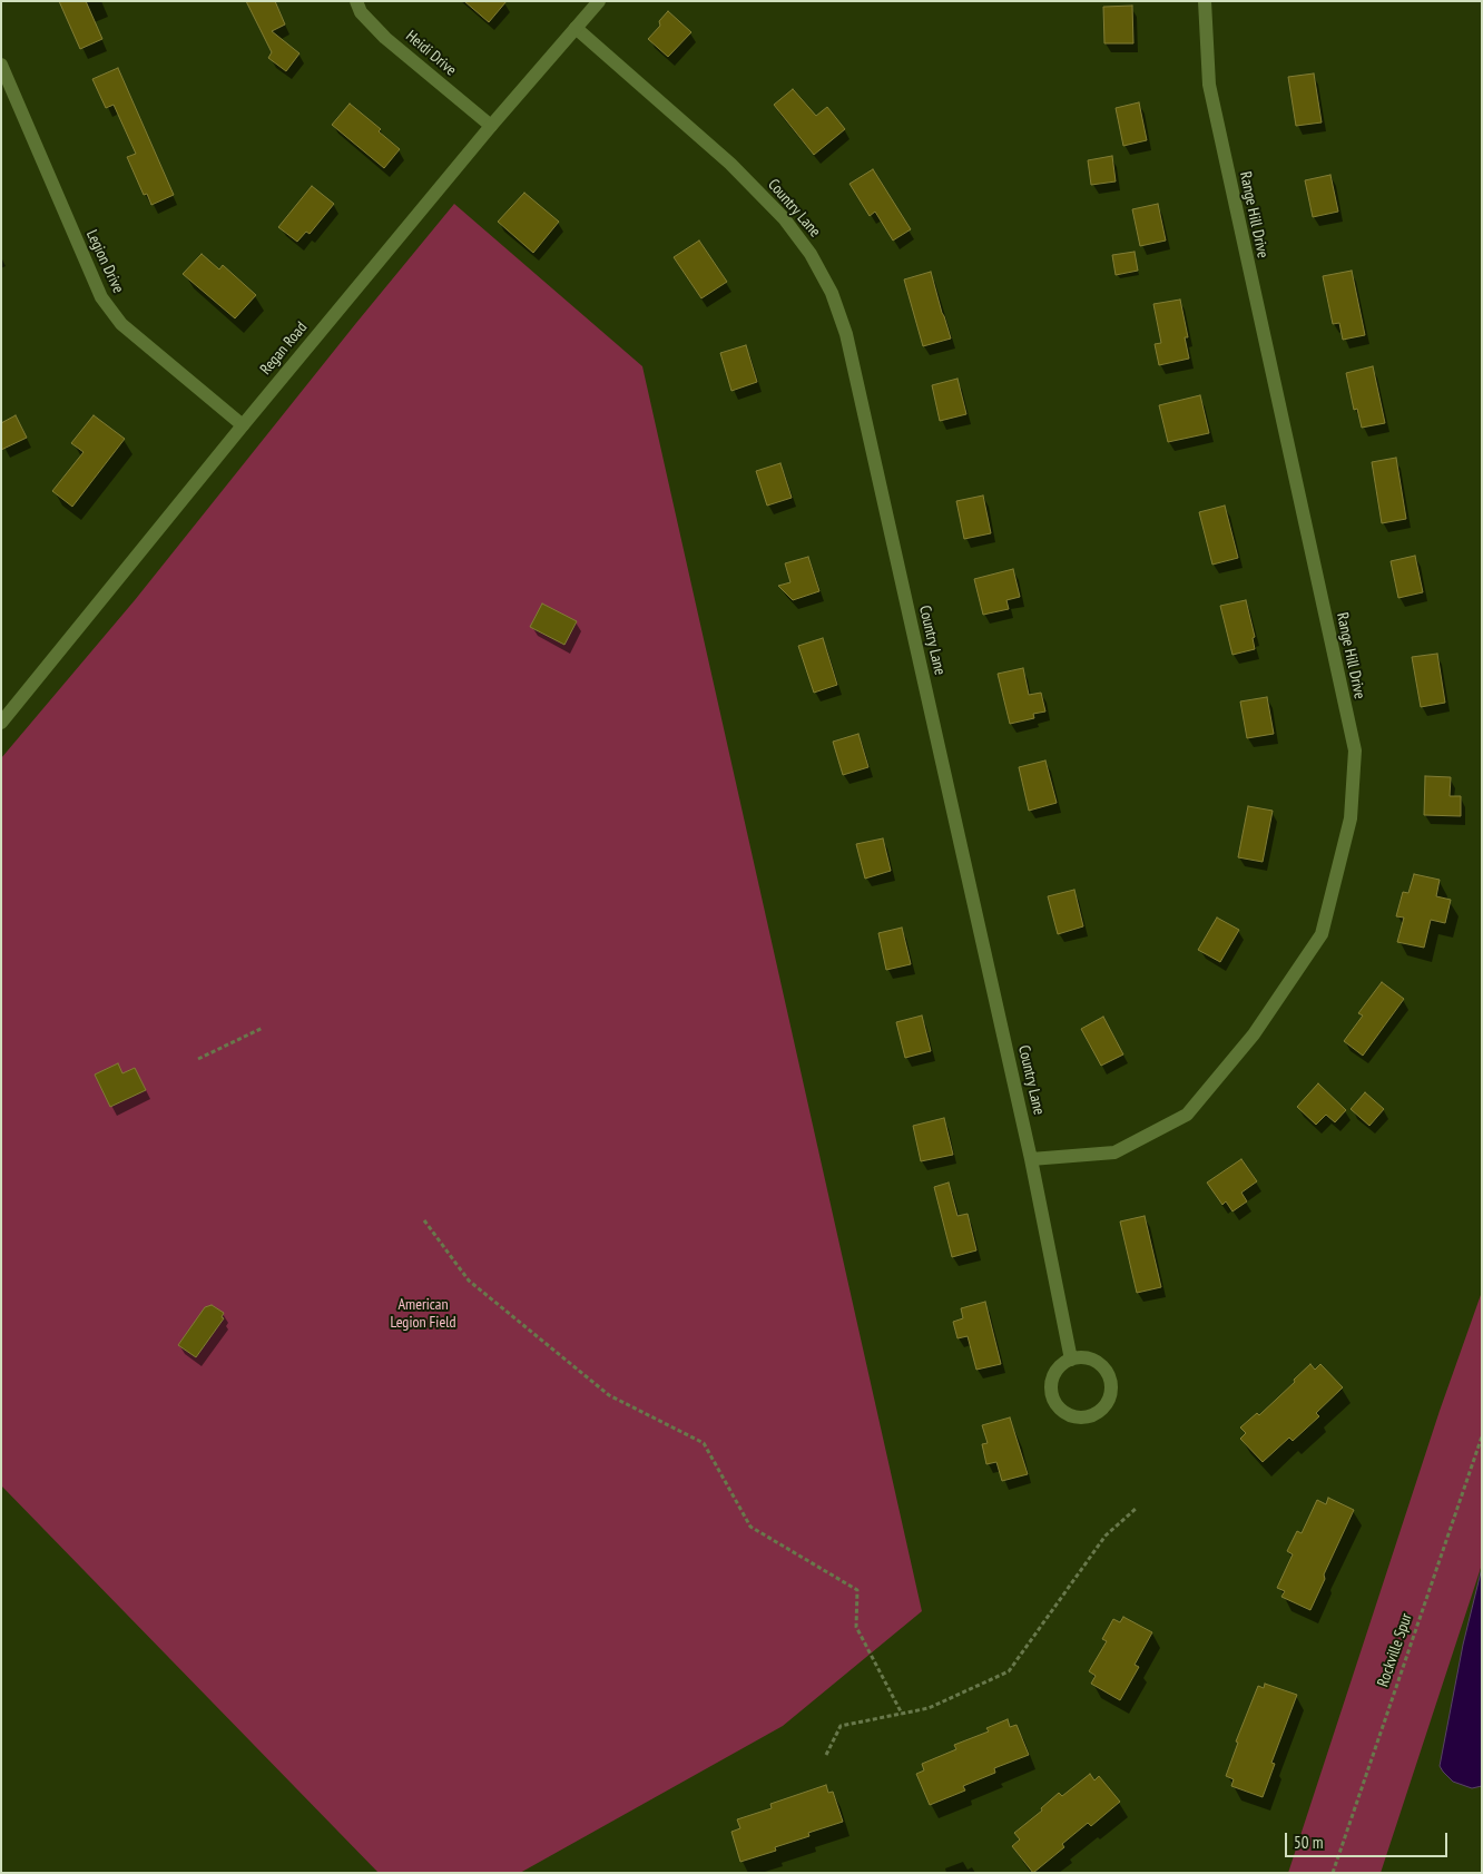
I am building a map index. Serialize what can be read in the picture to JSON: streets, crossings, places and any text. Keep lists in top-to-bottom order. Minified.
{"streets":{"street":["Heidi Drive","Country Lane","Range Hill Drive","Legion Drive","Regan Road"],"path":["Rockville Spur"]},"crossings":[["Heidi Drive","Regan Road"],["Country Lane","Range Hill Drive"],["Country Lane","Regan Road"],["Legion Drive","Regan Road"]],"parks":["American Legion Field"],"scale_bar":"50 m"}
